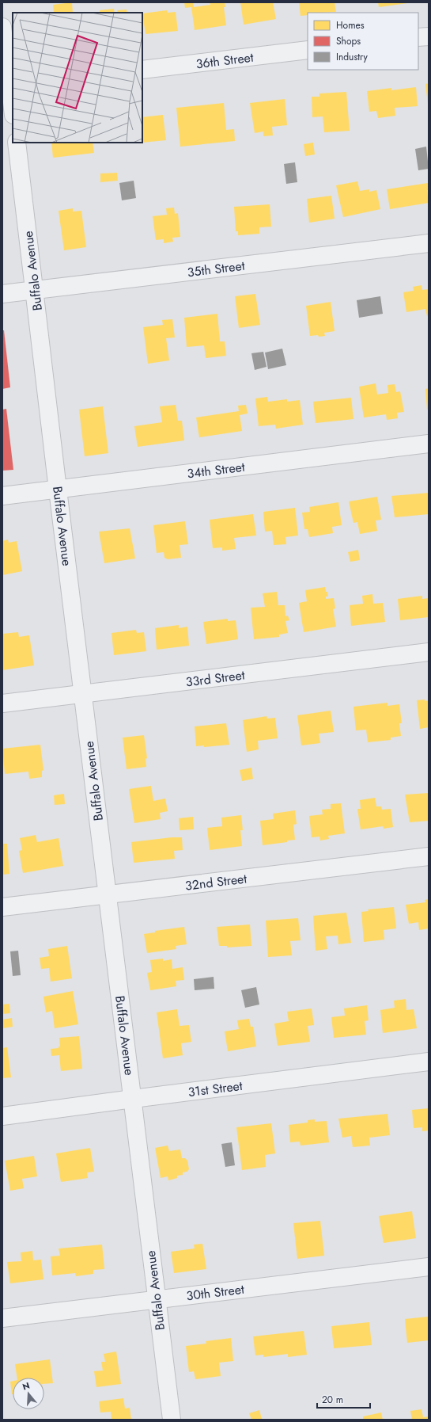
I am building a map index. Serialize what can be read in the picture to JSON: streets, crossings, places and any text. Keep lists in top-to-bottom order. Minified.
{"streets":{"street":["36th Street","35th Street","Buffalo Avenue","34th Street","33rd Street","32nd Street","31st Street","30th Street"]},"crossings":[["35th Street","Buffalo Avenue"],["Buffalo Avenue","34th Street"],["Buffalo Avenue","33rd Street"],["Buffalo Avenue","32nd Street"],["Buffalo Avenue","31st Street"],["Buffalo Avenue","30th Street"]],"legend":["Homes","Shops","Industry"],"scale_bar":"20 m","north":"top"}
